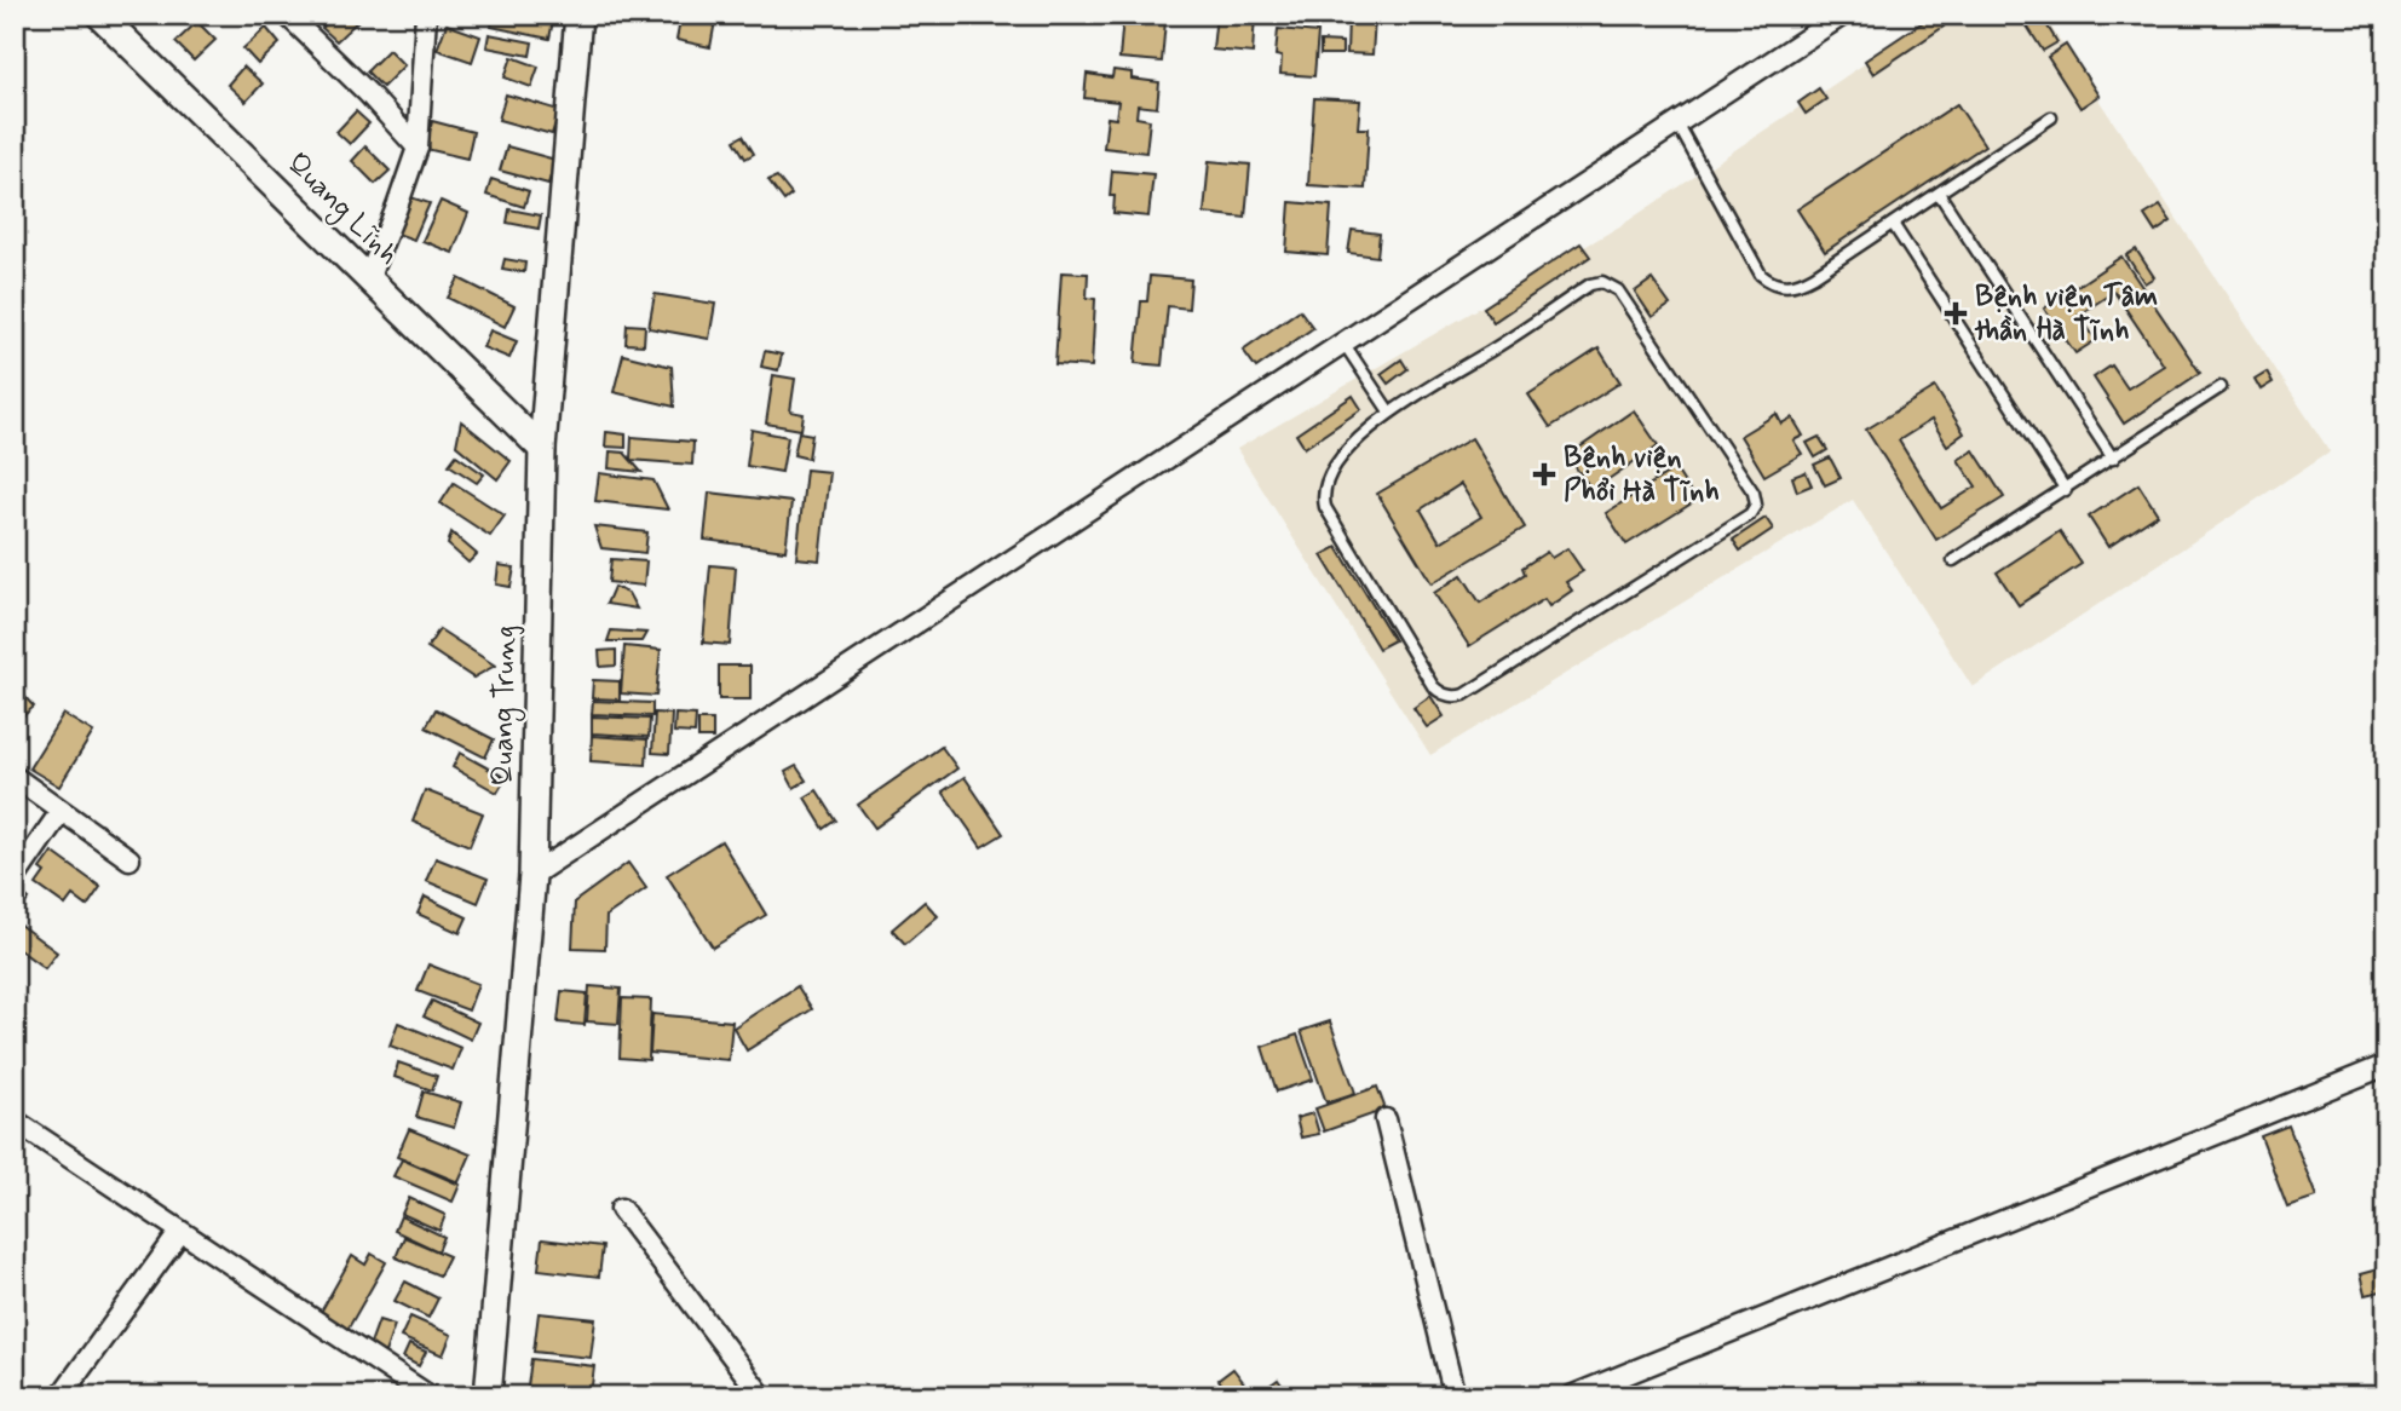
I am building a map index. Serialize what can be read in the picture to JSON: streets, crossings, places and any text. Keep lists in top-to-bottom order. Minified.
{"streets":{"main road":["Quang Lĩnh","Quang Trung"]},"crossings":[["Quang Lĩnh","Quang Trung"]],"places":{"health":["Bệnh viện Tâm thần Hà Tĩnh","Bệnh viện Phổi Hà Tĩnh"]}}
